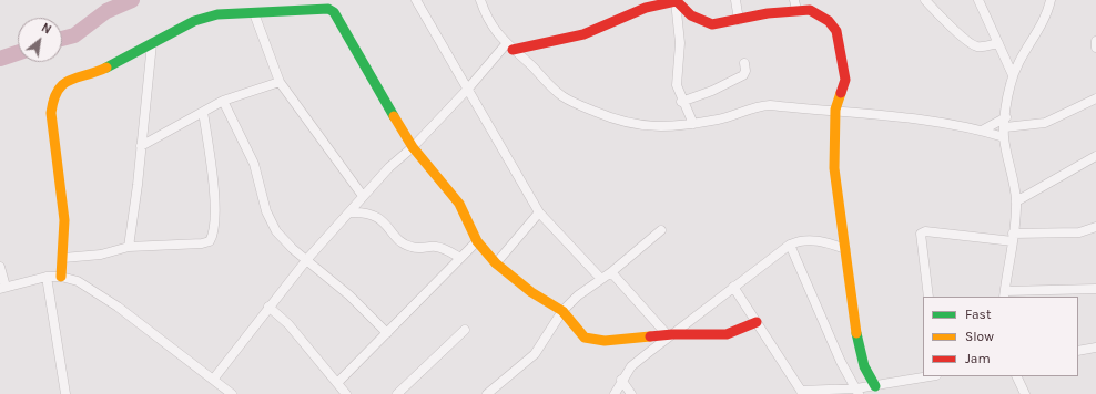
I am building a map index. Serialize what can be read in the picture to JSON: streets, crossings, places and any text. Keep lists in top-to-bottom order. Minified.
{"legend":["Fast","Slow","Jam"],"north":"top right"}
